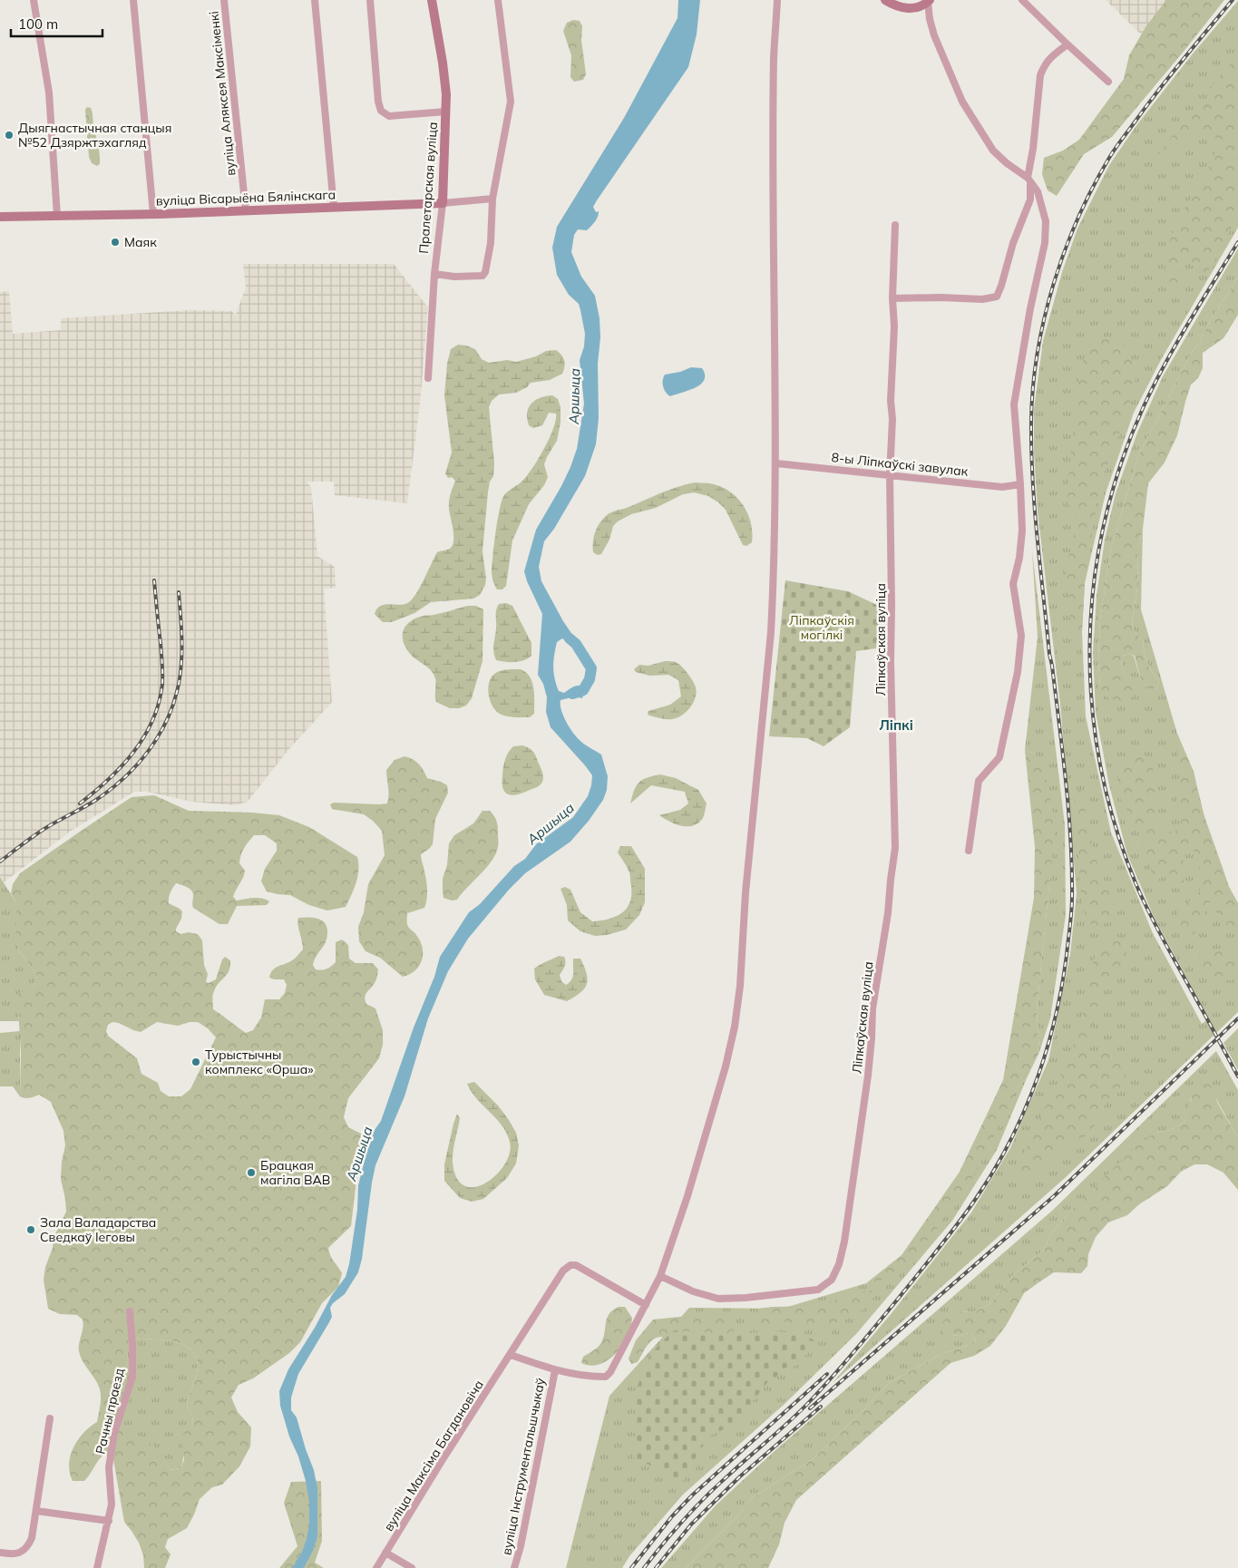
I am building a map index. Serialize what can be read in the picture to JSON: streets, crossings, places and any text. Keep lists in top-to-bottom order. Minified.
{"streets":{"street":["вуліца Аляксея Максіменкі","Пралетарская вуліца","вуліца Вісарыёна Бялінскага","8-ы Ліпкаўскі завулак","Ліпкаўская вуліца","Рачны праезд","вуліца Максіма Багдановіча","вуліца Інструментальшчыкаў"]},"crossings":[["вуліца Аляксея Максіменкі","вуліца Вісарыёна Бялінскага"],["Пралетарская вуліца","вуліца Вісарыёна Бялінскага"],["8-ы Ліпкаўскі завулак","Ліпкаўская вуліца"]],"districts":["Ліпкі"],"water":["Аршыца"],"parks":["Ліпкаўскія могілкі"],"places":["Дыягнастычная станцыя №52 Дзяржтэхагляд","Маяк","Турыстычны комплекс «Орша»","Брацкая магіла ВАВ","Зала Валадарства Сведкаў Іеговы"],"scale_bar":"100 m"}
